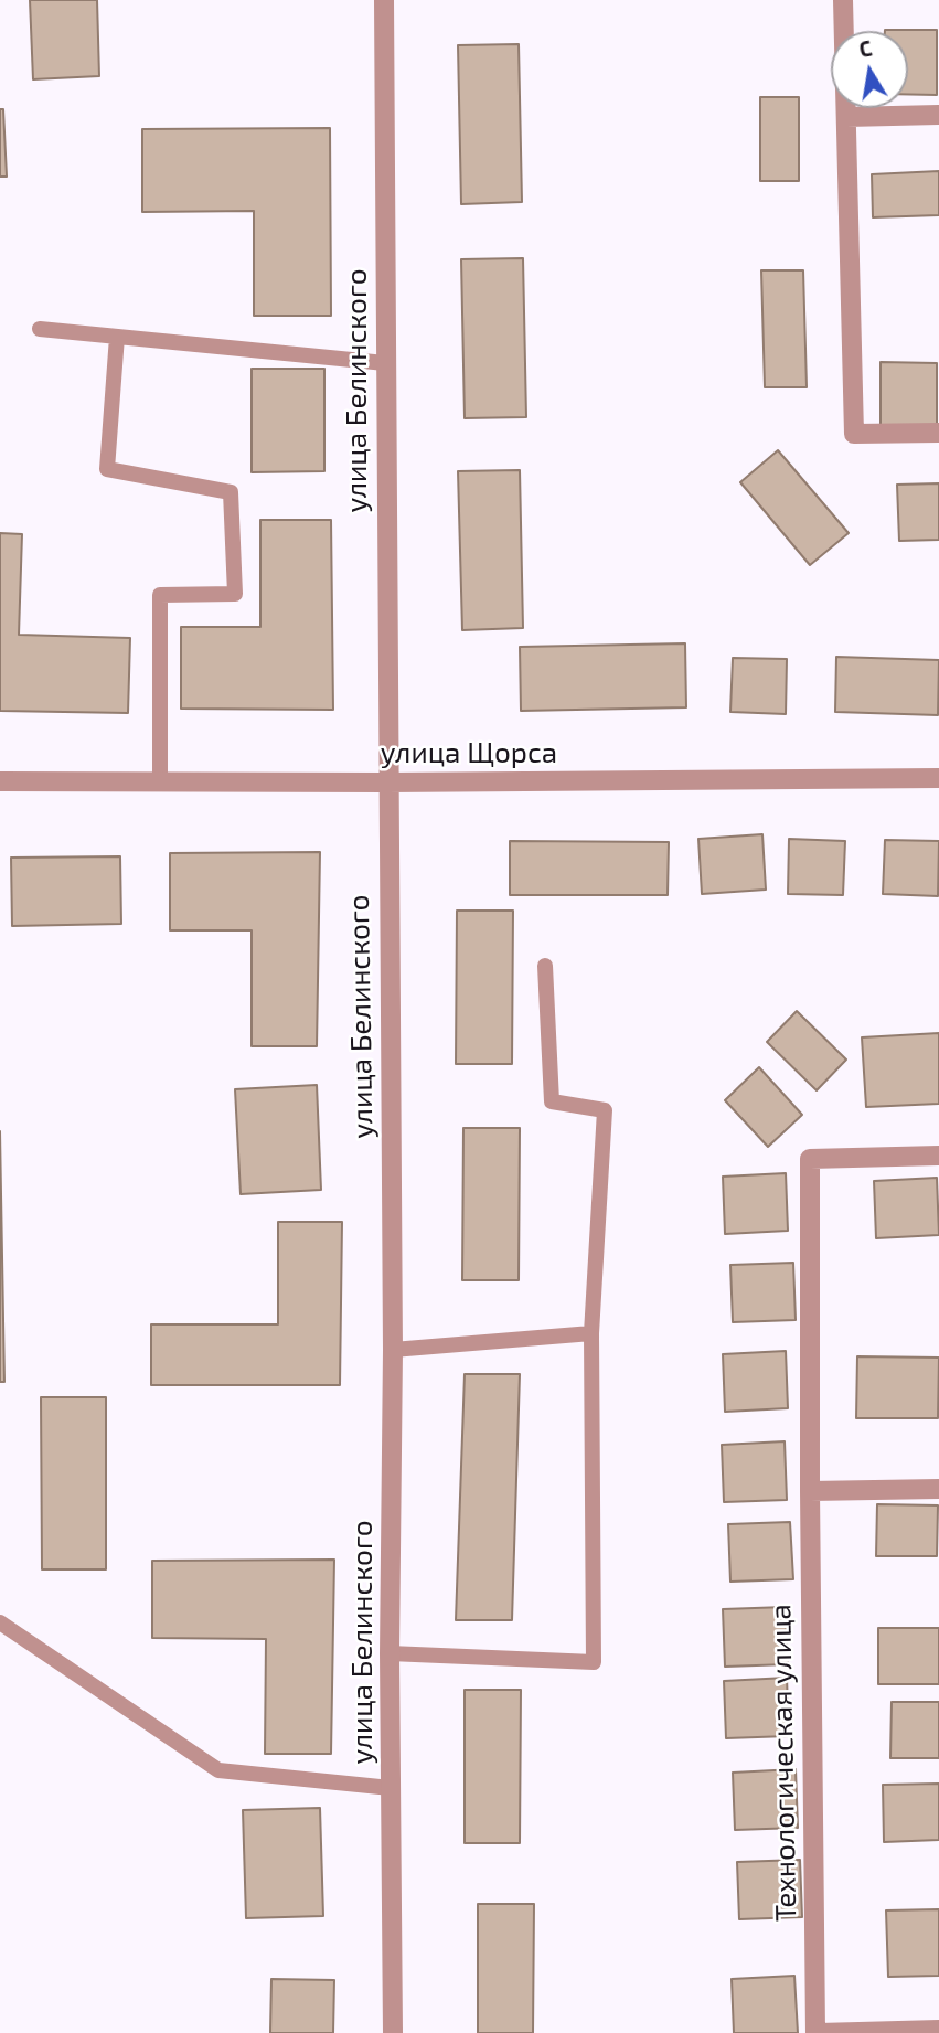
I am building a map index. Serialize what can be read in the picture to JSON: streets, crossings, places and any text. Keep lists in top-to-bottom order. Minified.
{"streets":{"street":["улица Белинского","улица Щорса","Технологическая улица"]},"crossings":[["улица Белинского","улица Щорса"]],"north":"top"}
